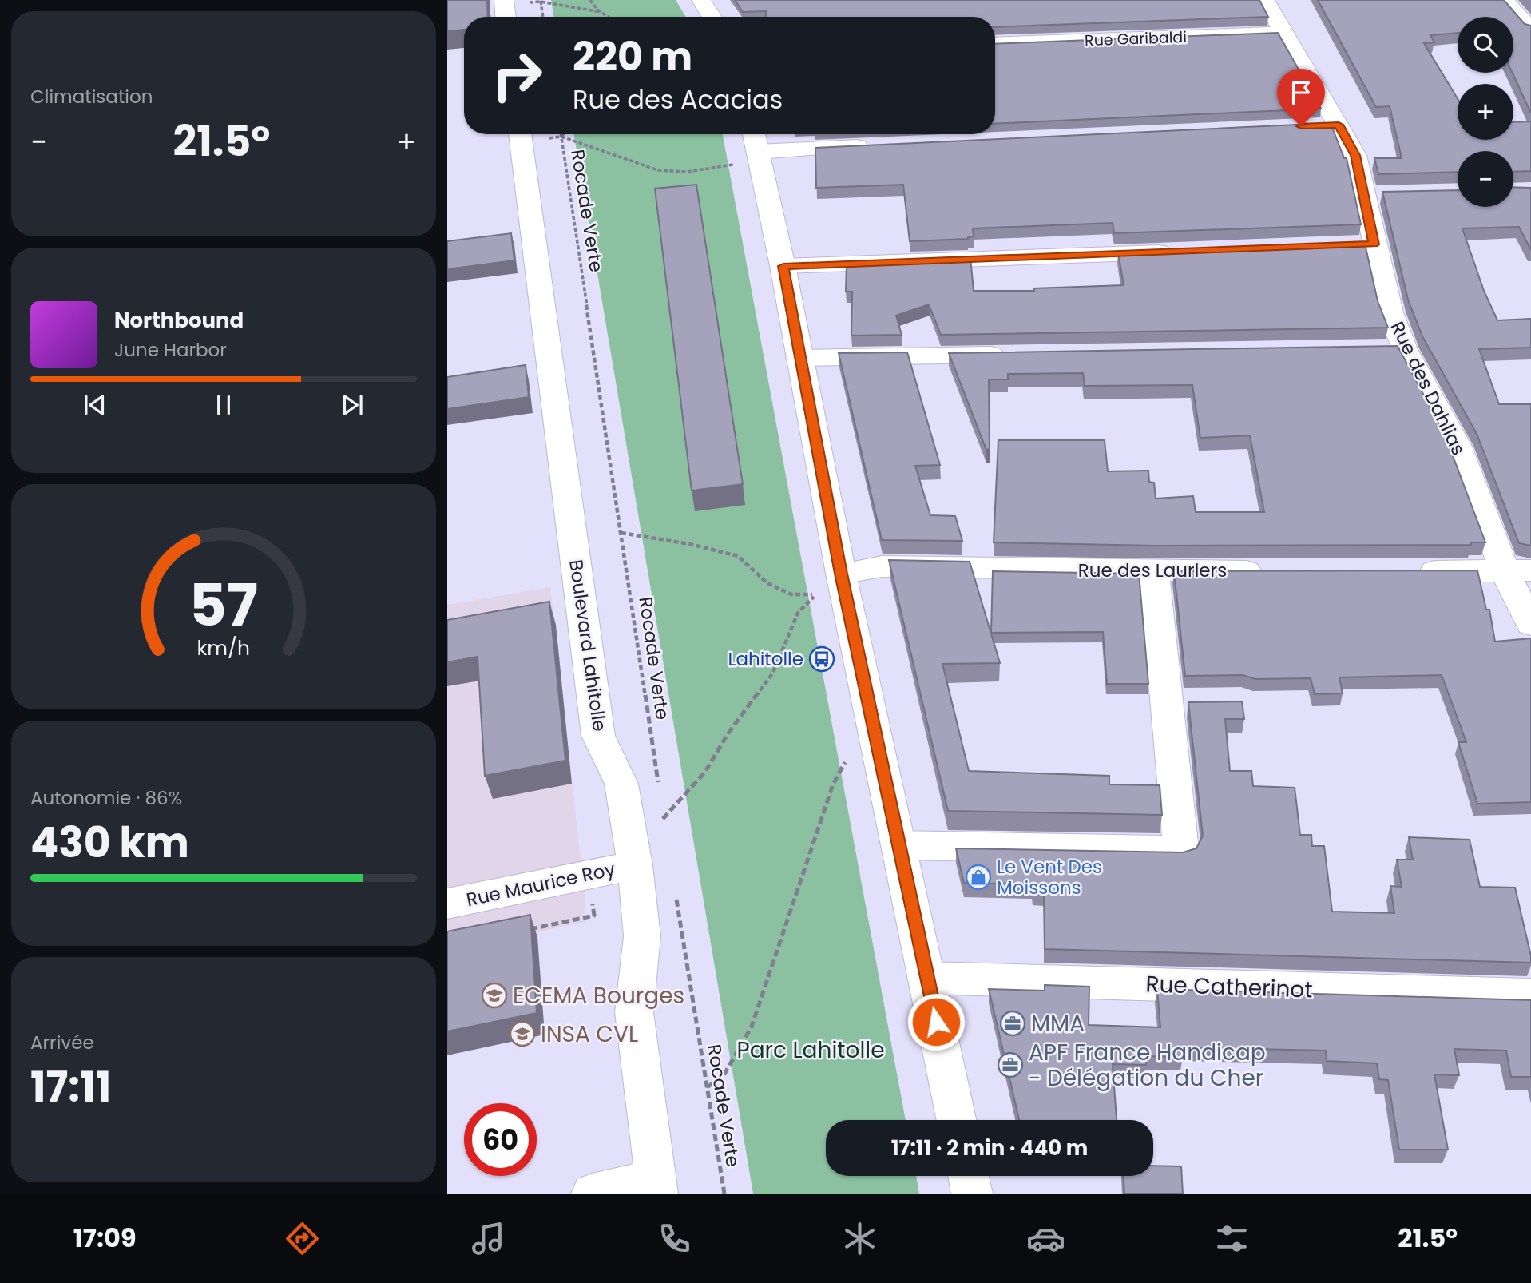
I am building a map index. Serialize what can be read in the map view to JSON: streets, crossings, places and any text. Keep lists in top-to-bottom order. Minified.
{"streets":{"street":["Rue Garibaldi","Rue des Dahlias","Rue des Lauriers","Boulevard Lahitolle","Rue Maurice Roy","Rue Catherinot"],"path":["Rocade Verte"]},"crossings":[["Rue Garibaldi","Rue des Dahlias"],["Boulevard Lahitolle","Rue Maurice Roy"]],"parks":["Parc Lahitolle"],"places":{"bus stop":["Lahitolle"],"shop":["Le Vent Des Moissons"],"school or university":["ECEMA Bourges","INSA CVL"],"office":["MMA","APF France Handicap - Délégation du Cher"]},"page":{"tile":["Climatisation",["Autonomie · 86%","430 km"],["Arrivée","17:11"]],"map_buttons":["+","−"],"turn":["220 m","Rue des Acacias"],"heat":["−","21.5°","+"],"song":["Northbound","June Harbor"],"limit":"60","trip":"17:11 · 2 min · 440 m","tabs":["17:09","21.5°"],"gauge":["57","km/h"]}}
